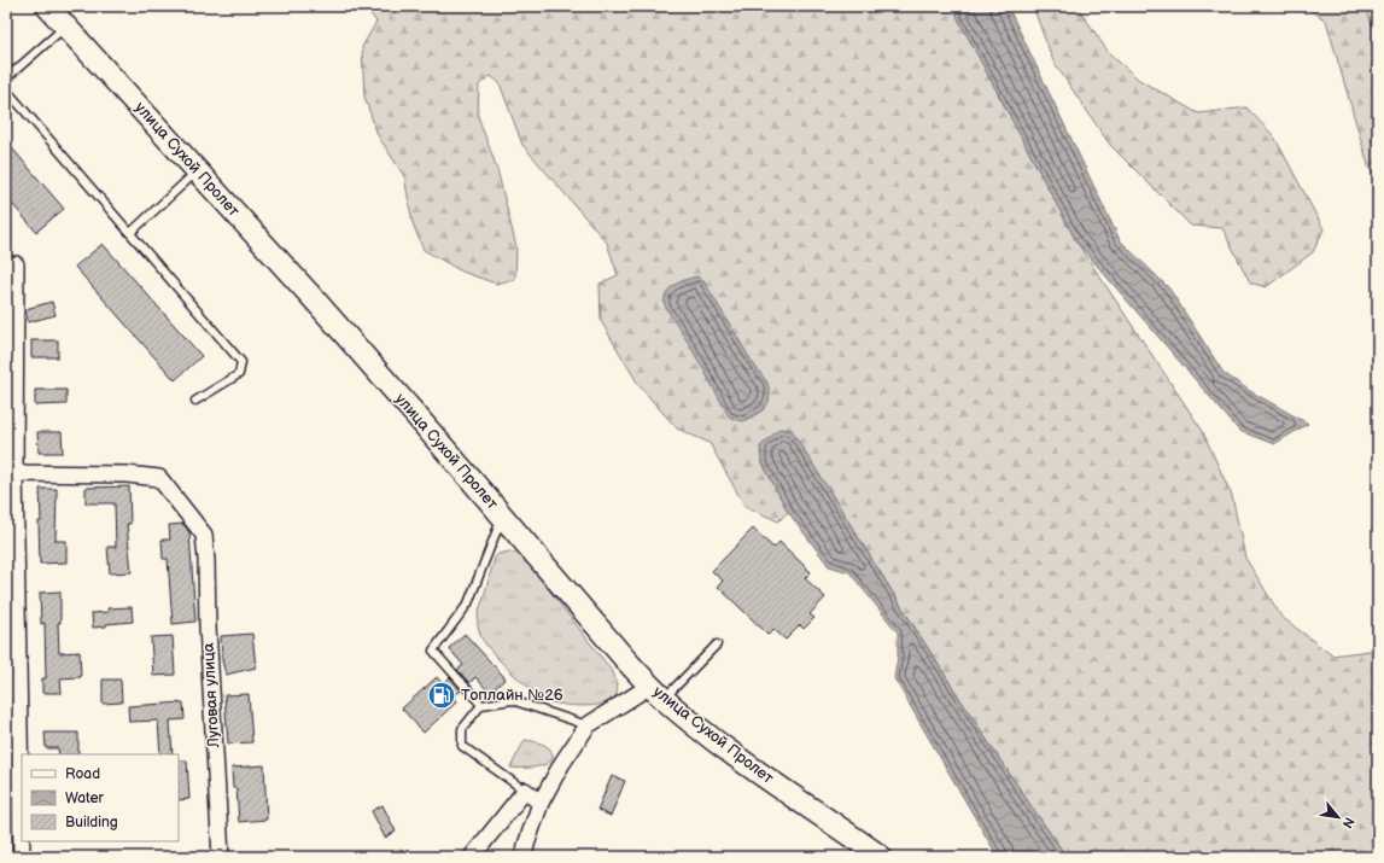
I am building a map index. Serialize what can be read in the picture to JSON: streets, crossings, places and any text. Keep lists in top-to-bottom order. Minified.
{"streets":{"main road":["улица Сухой Пролет"],"street":["Луговая улица"]},"places":{"fuel station":["Топлайн №26"]},"legend":["Road","Water","Building"],"north":"bottom right"}
